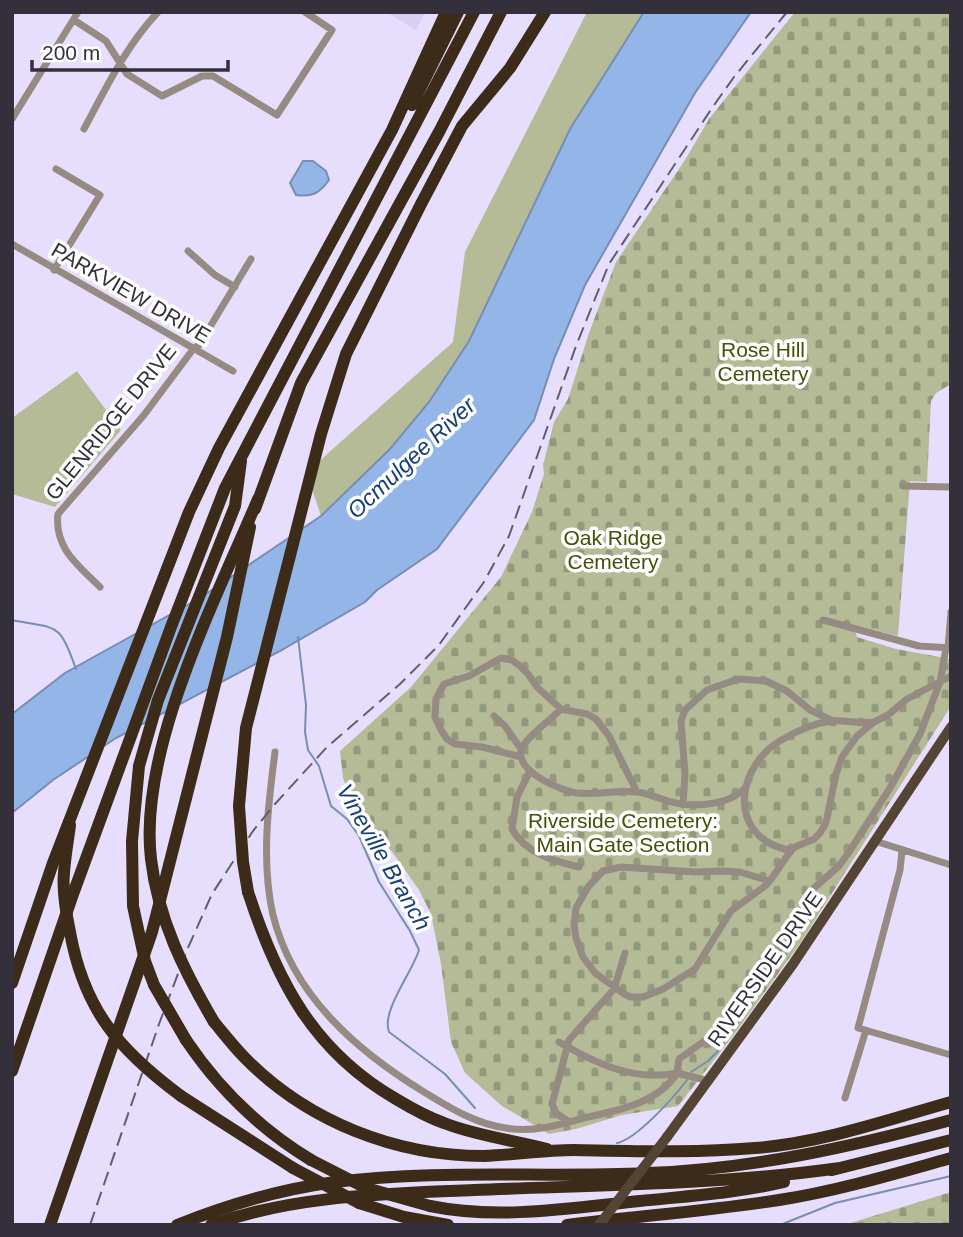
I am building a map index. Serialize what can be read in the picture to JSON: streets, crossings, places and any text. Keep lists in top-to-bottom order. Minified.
{"streets":{"main road":["RIVERSIDE DRIVE"],"street":["PARKVIEW DRIVE","GLENRIDGE DRIVE"]},"crossings":[["PARKVIEW DRIVE","GLENRIDGE DRIVE"]],"water":["Ocmulgee River","Vineville Branch"],"parks":["Rose Hill Cemetery","Oak Ridge Cemetery","Riverside Cemetery: Main Gate Section"],"scale_bar":"200 m"}
